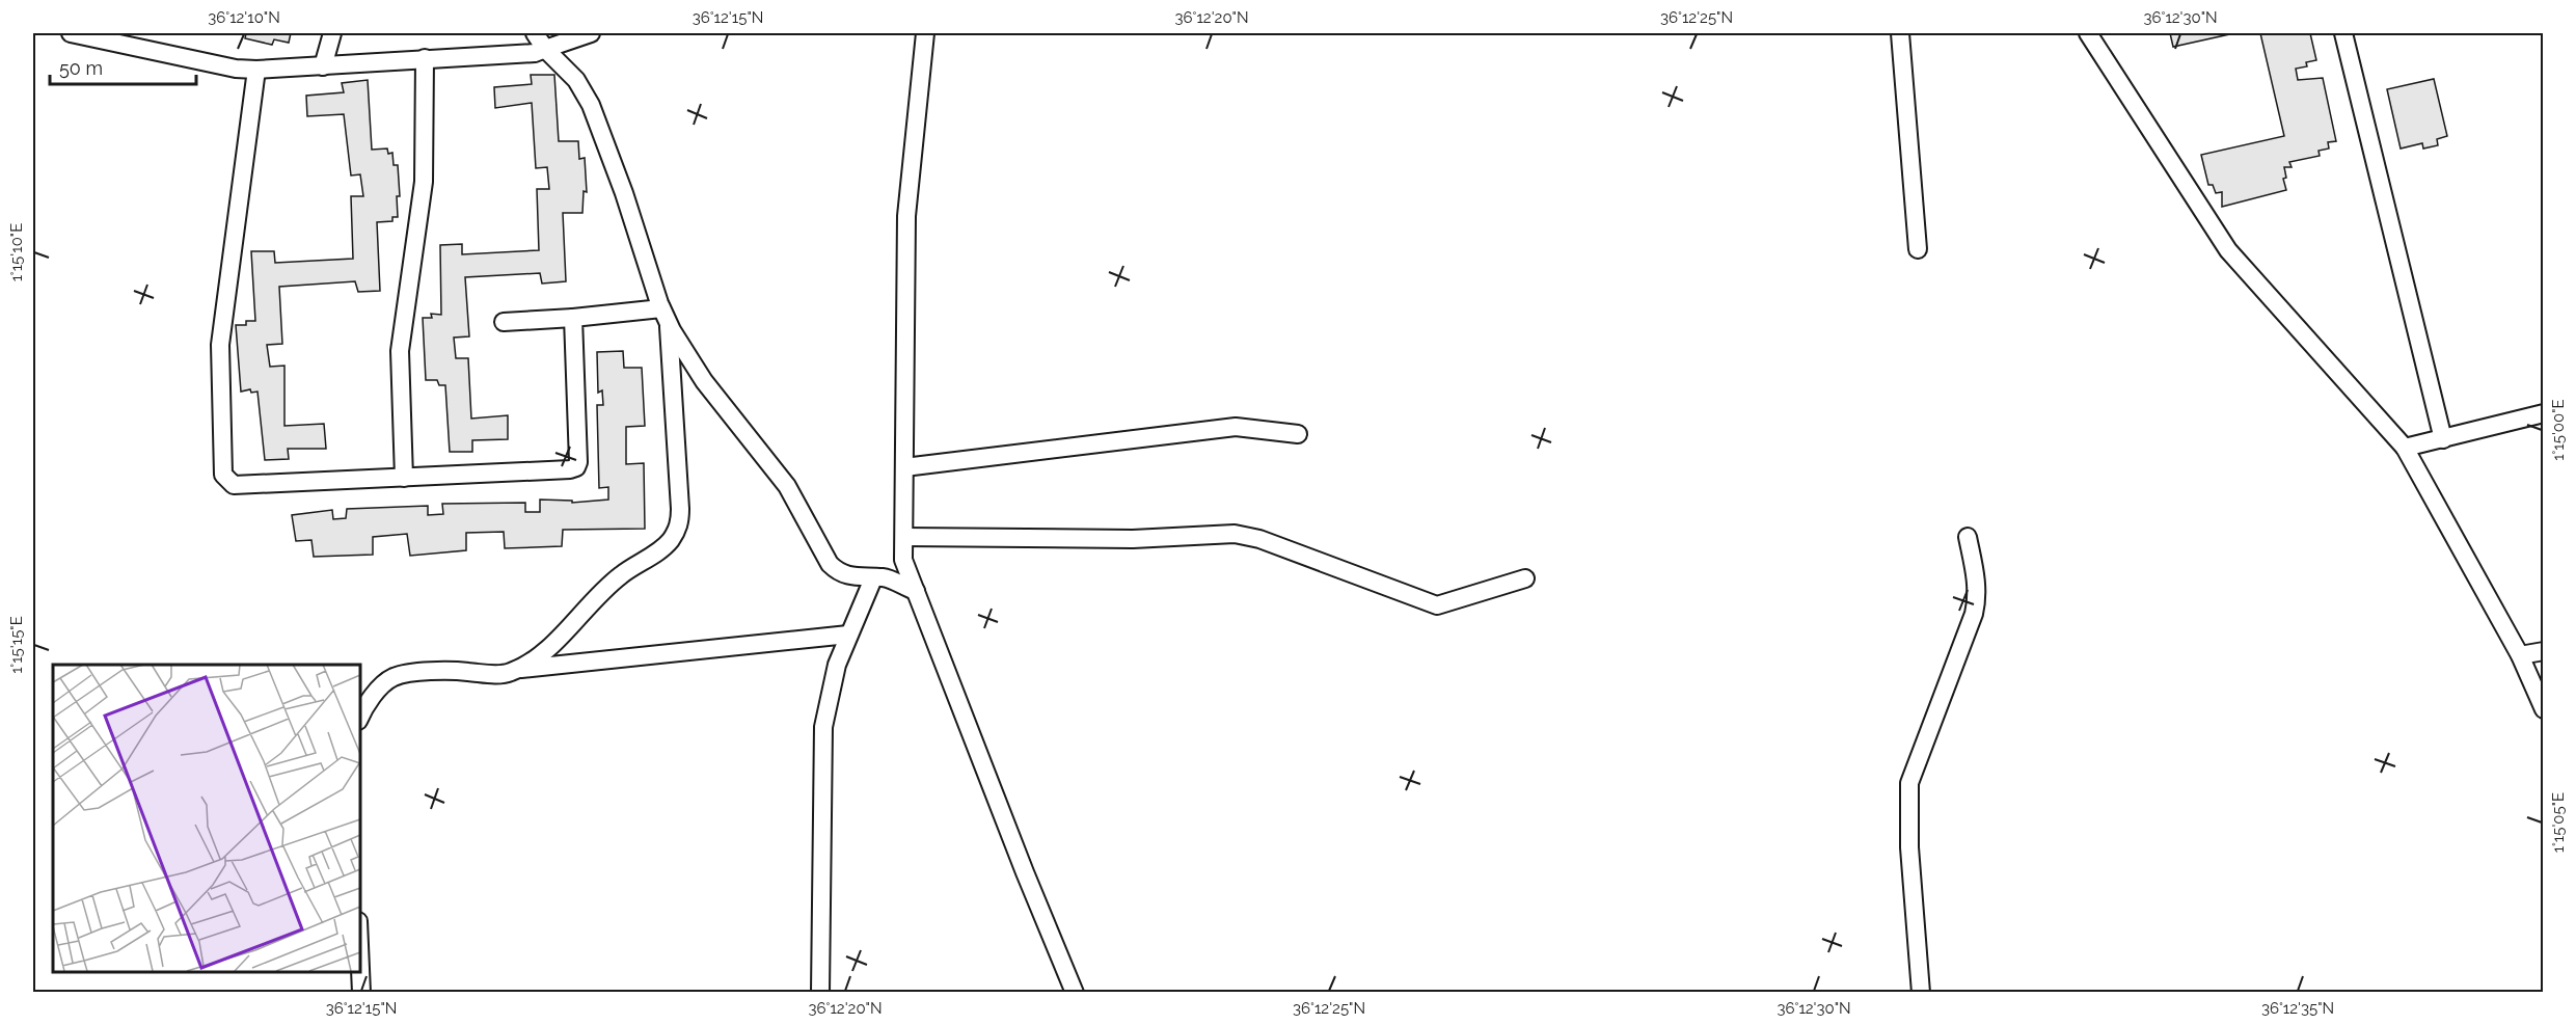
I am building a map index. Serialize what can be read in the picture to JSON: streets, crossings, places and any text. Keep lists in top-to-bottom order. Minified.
{"scale_bar":"50 m","coordinates":["36°12'10\"N","36°12'15\"N","36°12'20\"N","36°12'25\"N","36°12'30\"N","1°15'10\"E","1°15'00\"E","1°15'15\"E","1°15'05\"E","36°12'35\"N"]}
